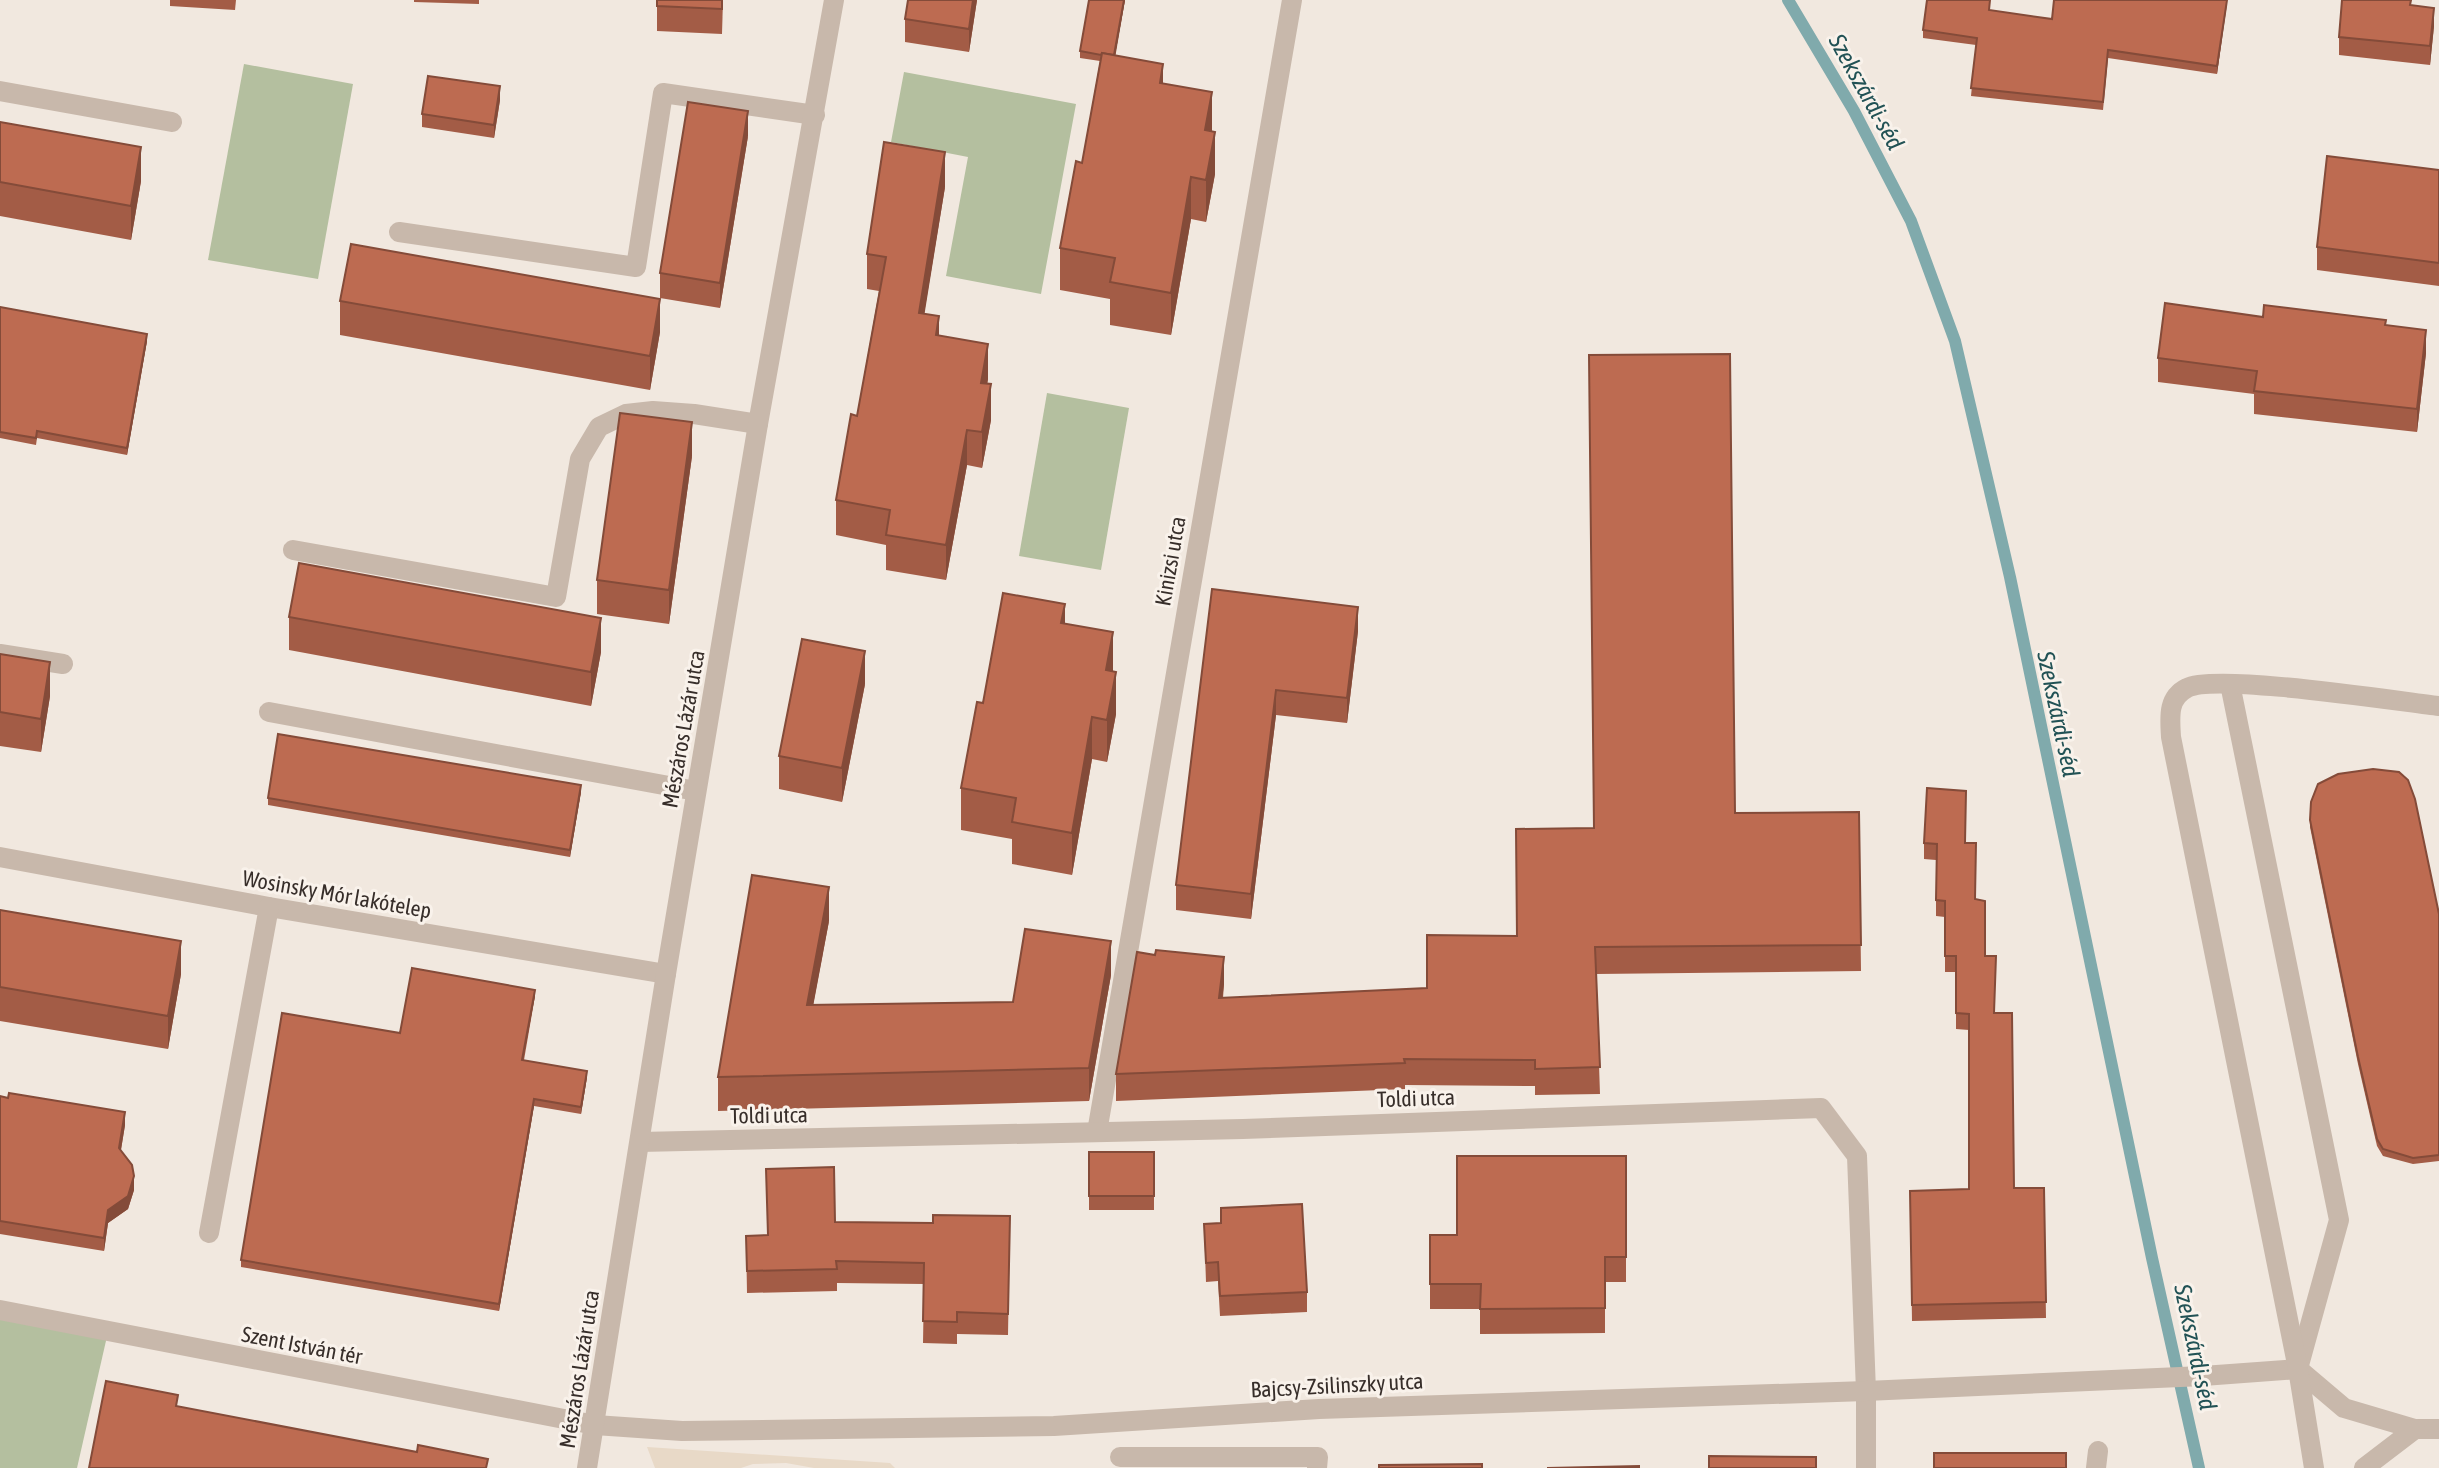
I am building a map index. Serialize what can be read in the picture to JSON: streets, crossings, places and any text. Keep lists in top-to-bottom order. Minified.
{"streets":{"street":["Kinizsi utca","Mészáros Lázár utca","Wosinsky Mór lakótelep","Toldi utca","Szent István tér","Bajcsy-Zsilinszky utca"]},"crossings":[["Kinizsi utca","Toldi utca"],["Mészáros Lázár utca","Wosinsky Mór lakótelep"],["Mészáros Lázár utca","Toldi utca"],["Mészáros Lázár utca","Szent István tér"],["Mészáros Lázár utca","Bajcsy-Zsilinszky utca"],["Toldi utca","Bajcsy-Zsilinszky utca"],["Szent István tér","Bajcsy-Zsilinszky utca"]],"water":["Szekszárdi-séd"]}
